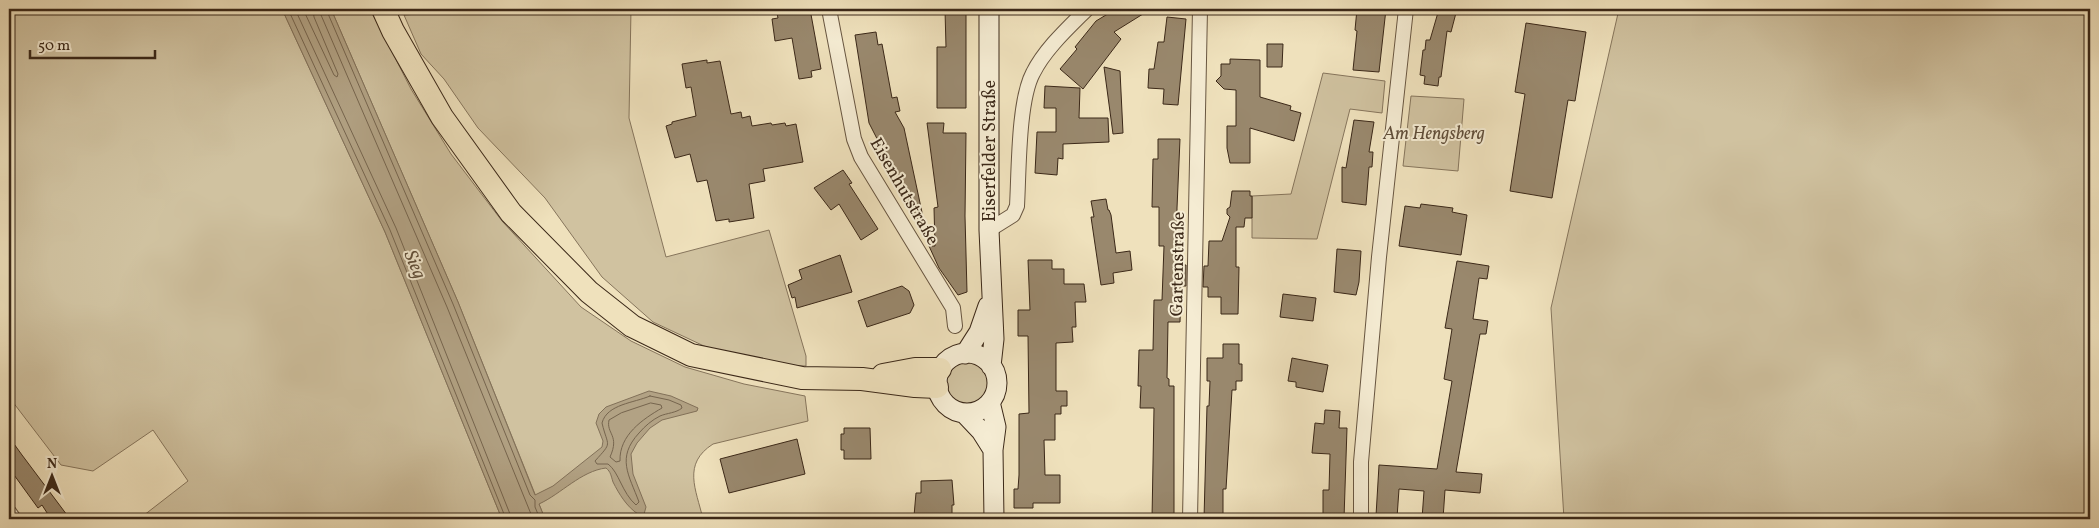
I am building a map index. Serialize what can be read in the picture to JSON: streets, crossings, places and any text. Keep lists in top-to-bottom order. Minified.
{"streets":{"main road":["Eiserfelder Straße"],"street":["Eisenhutstraße","Gartenstraße"]},"water":["Sieg"],"parks":["Am Hengsberg"],"scale_bar":"50 m","north":"top"}
